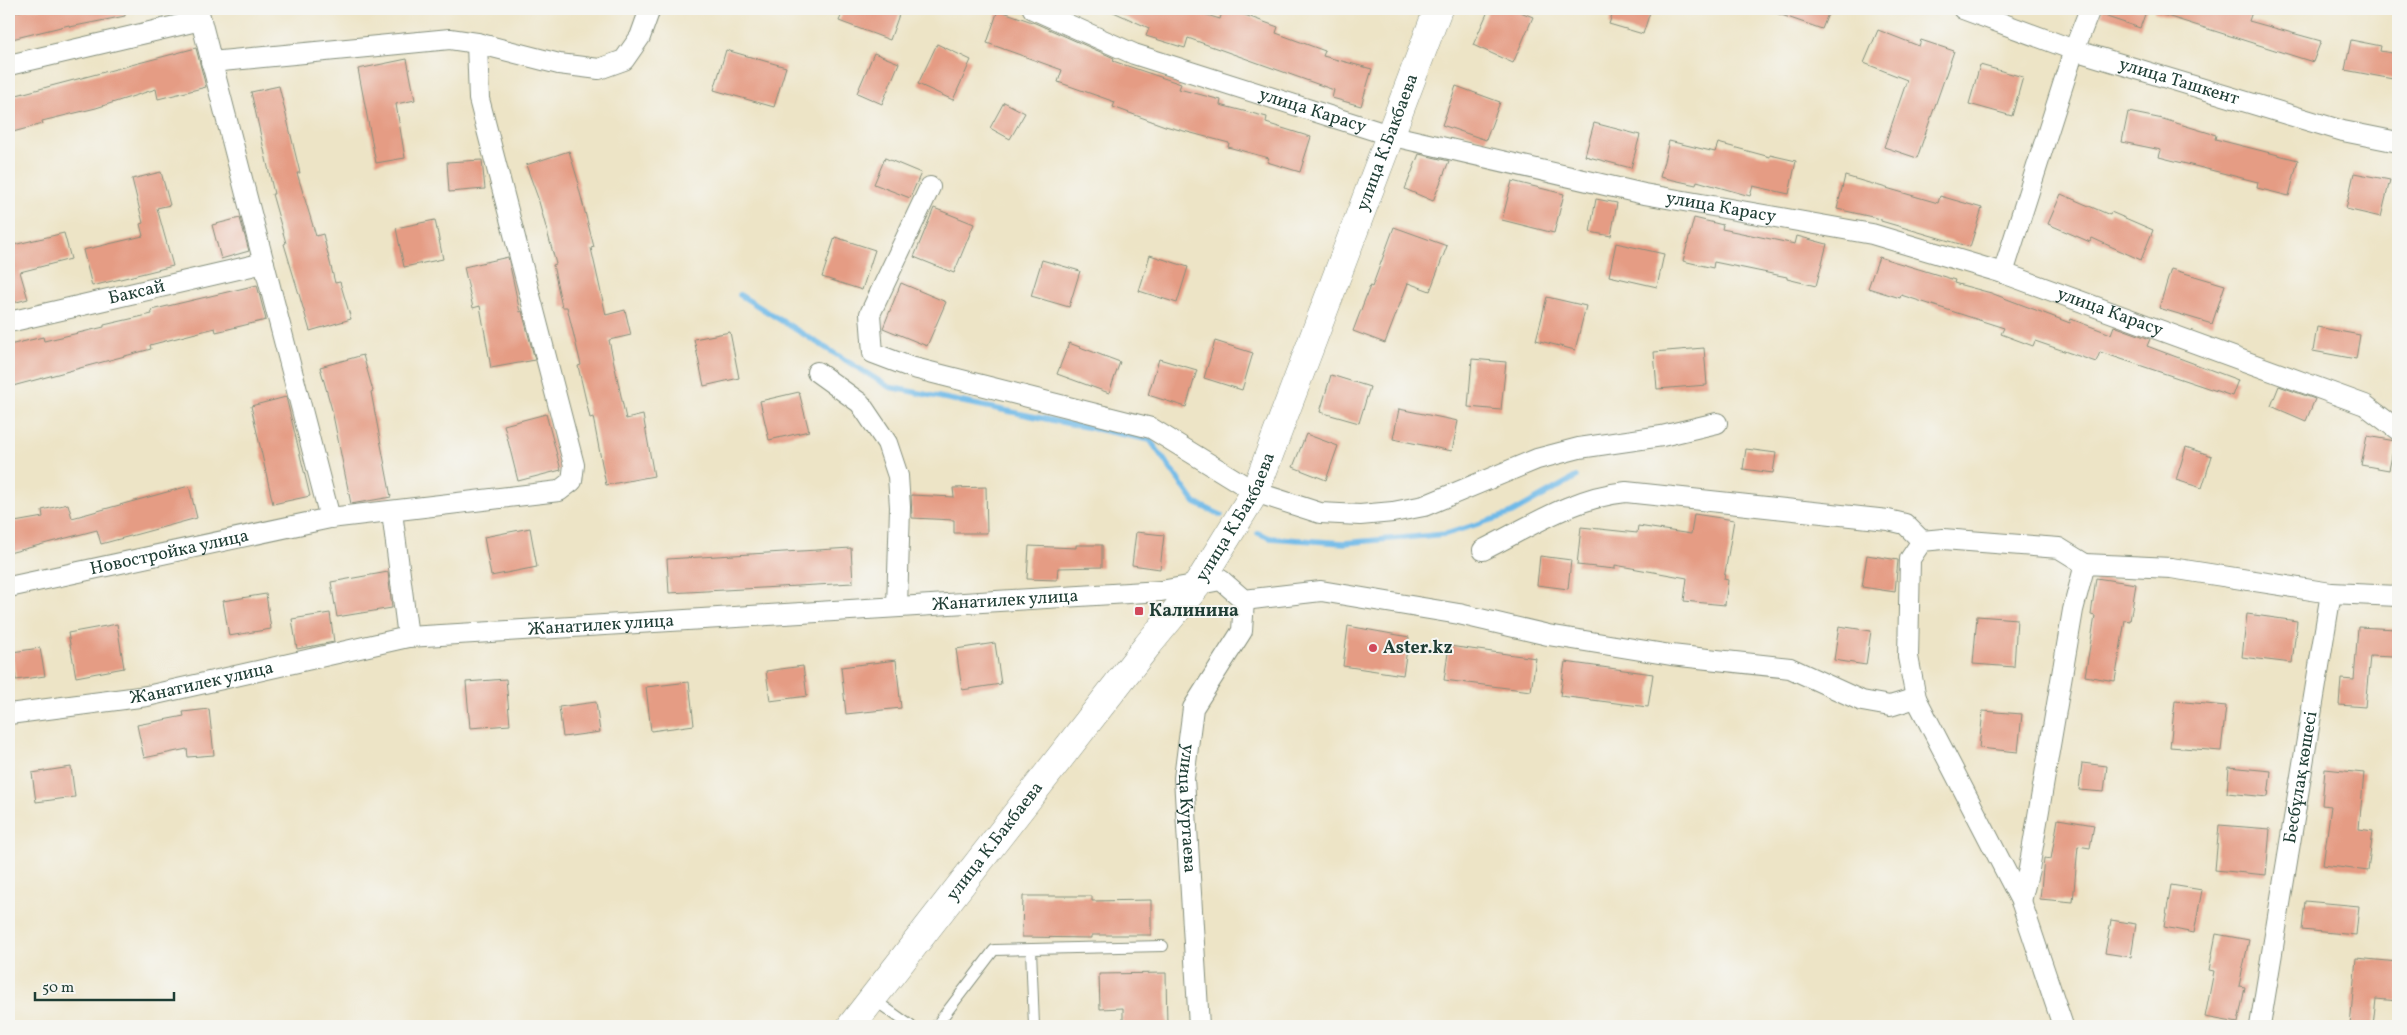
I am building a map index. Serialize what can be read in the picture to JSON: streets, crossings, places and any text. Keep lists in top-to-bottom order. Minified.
{"streets":{"street":["улица Ташкент","улица Карасу","улица К.Бакбаева","Баксай","Новостройка улица","Жанатилек улица","Бесбұлақ көшесі","улица Куртаева"]},"crossings":[["улица Карасу","улица К.Бакбаева"],["улица К.Бакбаева","Жанатилек улица"]],"places":{"transit":["Калинина"],"other":["Aster.kz"]},"scale_bar":"50 m"}
